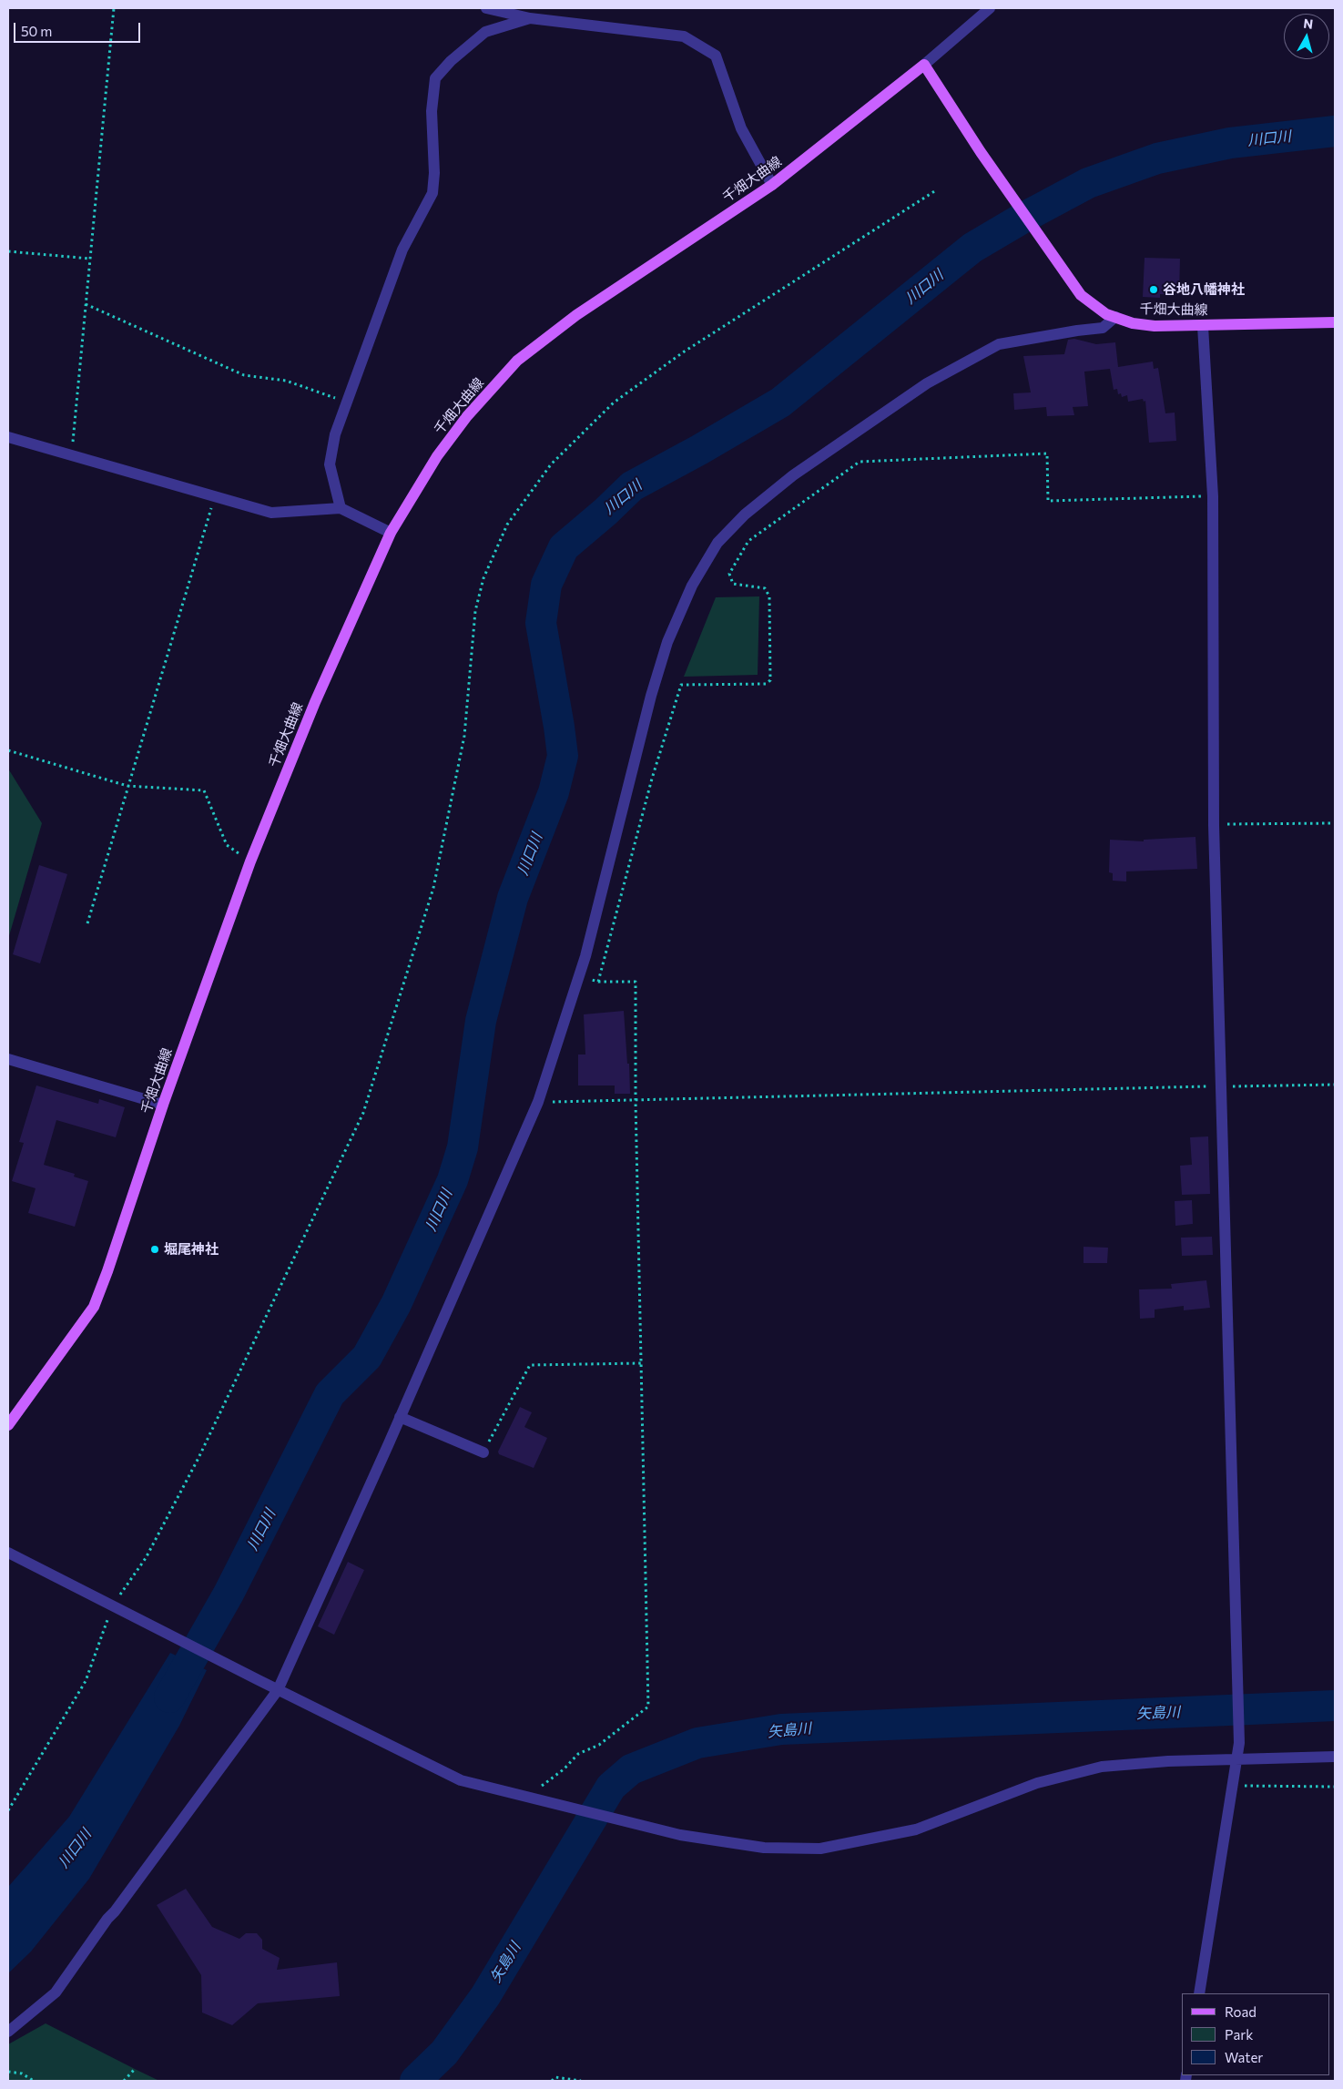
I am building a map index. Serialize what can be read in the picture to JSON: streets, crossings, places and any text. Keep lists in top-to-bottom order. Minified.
{"streets":{"main road":["千畑大曲線"]},"water":["川口川","矢島川"],"places":["谷地八幡神社","堀尾神社"],"legend":["Road","Park","Water"],"scale_bar":"50 m","north":"top"}
